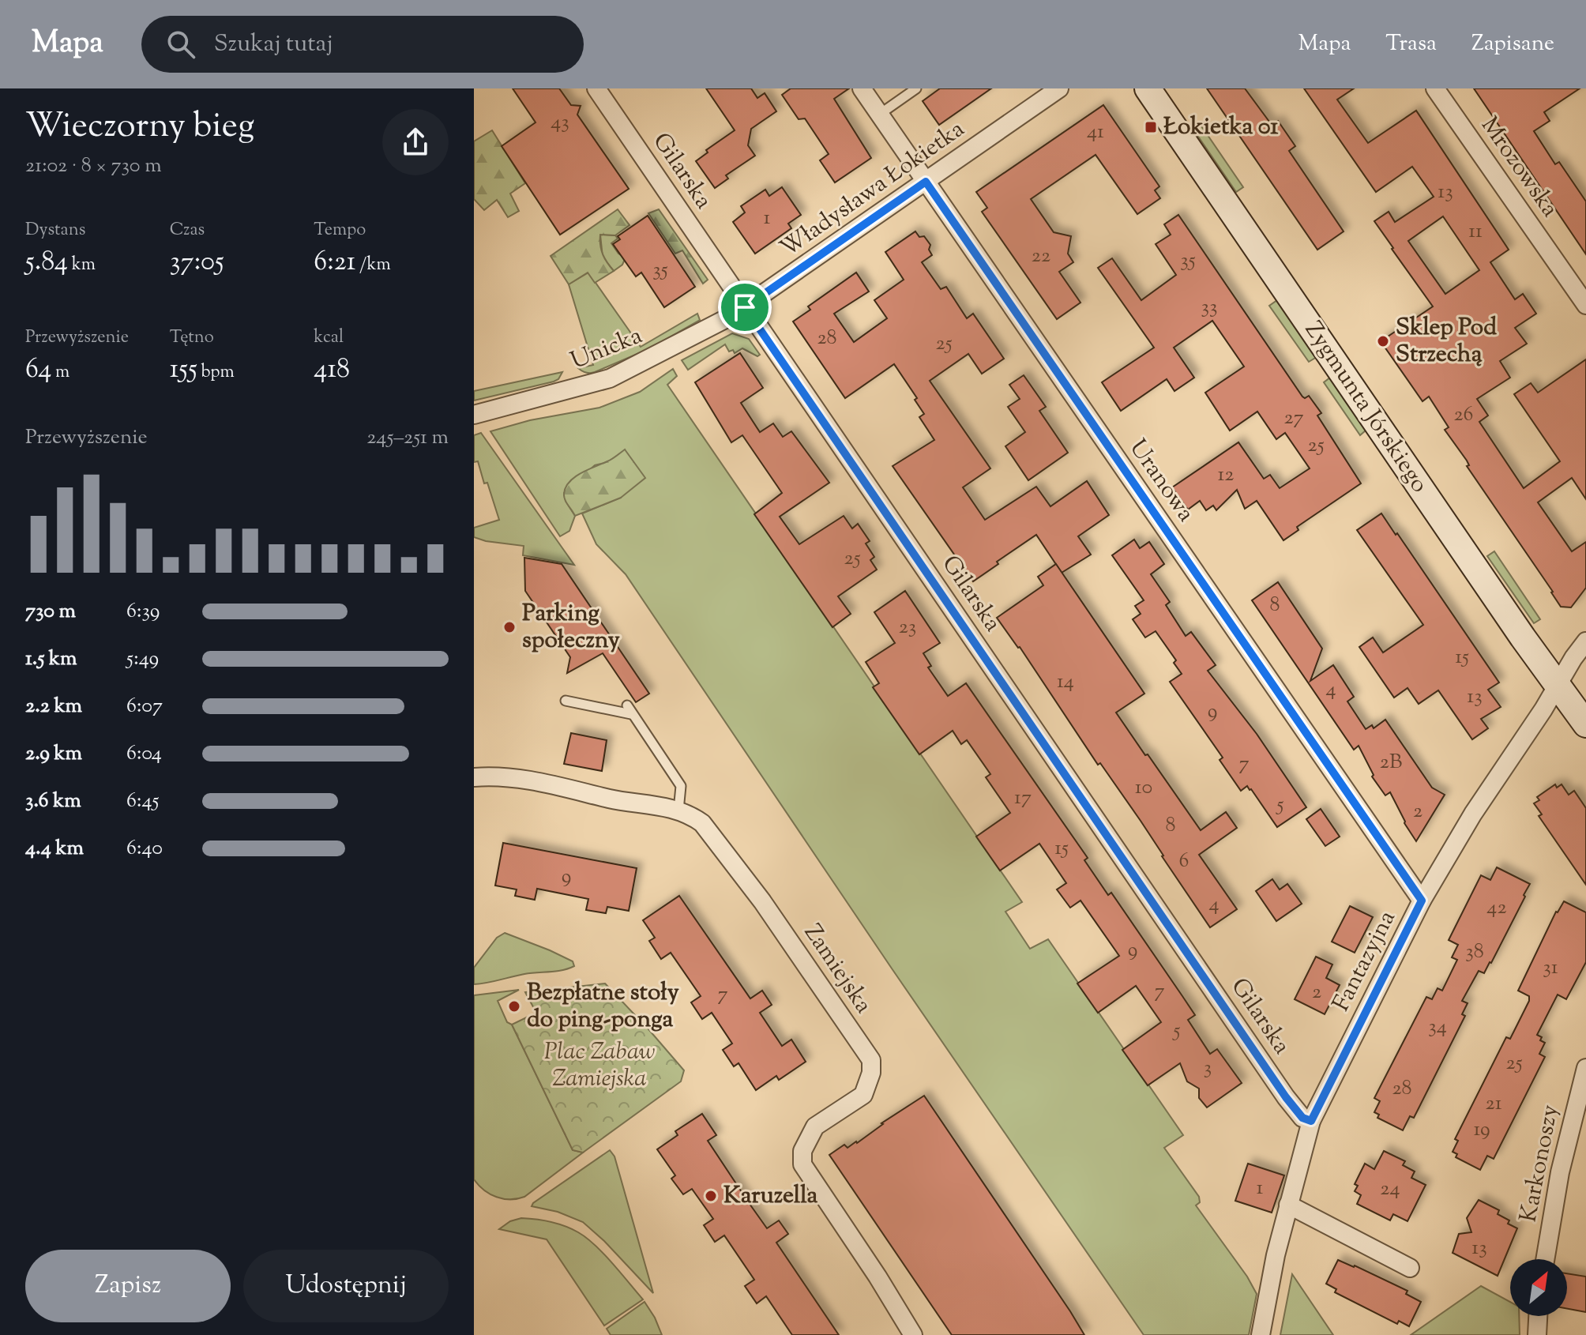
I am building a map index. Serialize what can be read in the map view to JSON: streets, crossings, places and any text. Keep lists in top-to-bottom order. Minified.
{"streets":{"street":["Mrozowska","Gilarska","Władysława Łokietka","Unicka","Zygmunta Jórskiego","Uranowa","Fantazyjna","Zamiejska","Karkonoszy"]},"crossings":[["Gilarska","Władysława Łokietka"],["Gilarska","Unicka"],["Gilarska","Fantazyjna"],["Władysława Łokietka","Unicka"],["Władysława Łokietka","Uranowa"],["Zygmunta Jórskiego","Fantazyjna"],["Uranowa","Fantazyjna"]],"parks":["Plac Zabaw Zamiejska"],"places":{"transit":["Łokietka 01"],"other":["Sklep Pod Strzechą","Parking społeczny","Bezpłatne stoły do ping-ponga","Karuzella"]},"house_numbers":["43","41","13","1","11","22","35","35","33","28","25","26","27","25","12","25","8","23","15","14","4","13","9","2B","7","10","17","5","2","8","15","6","9","4","42","9","38","31","7","2","7","34","5","25","3","28","21","19","1","24","13"],"north":"top right","page":{"header":"Mapa","search":"Szukaj tutaj","nav":["Mapa","Trasa","Zapisane"],"heading":["Wieczorny bieg","21:02 · 8 × 730 m"],"stats":[["Dystans","5.84 km"],["Czas","37:05"],["Tempo","6:21 /km"],["Przewyższenie","64 m"],["Tętno","155 bpm"],["kcal","418"]],"chart":["Przewyższenie","245–251 m"],"list":[{"name":"730 m","note":"6:39"},{"name":"1.5 km","note":"5:49"},{"name":"2.2 km","note":"6:07"},{"name":"2.9 km","note":"6:04"},{"name":"3.6 km","note":"6:45"},{"name":"4.4 km","note":"6:40"}],"buttons":["Zapisz","Udostępnij"]}}
